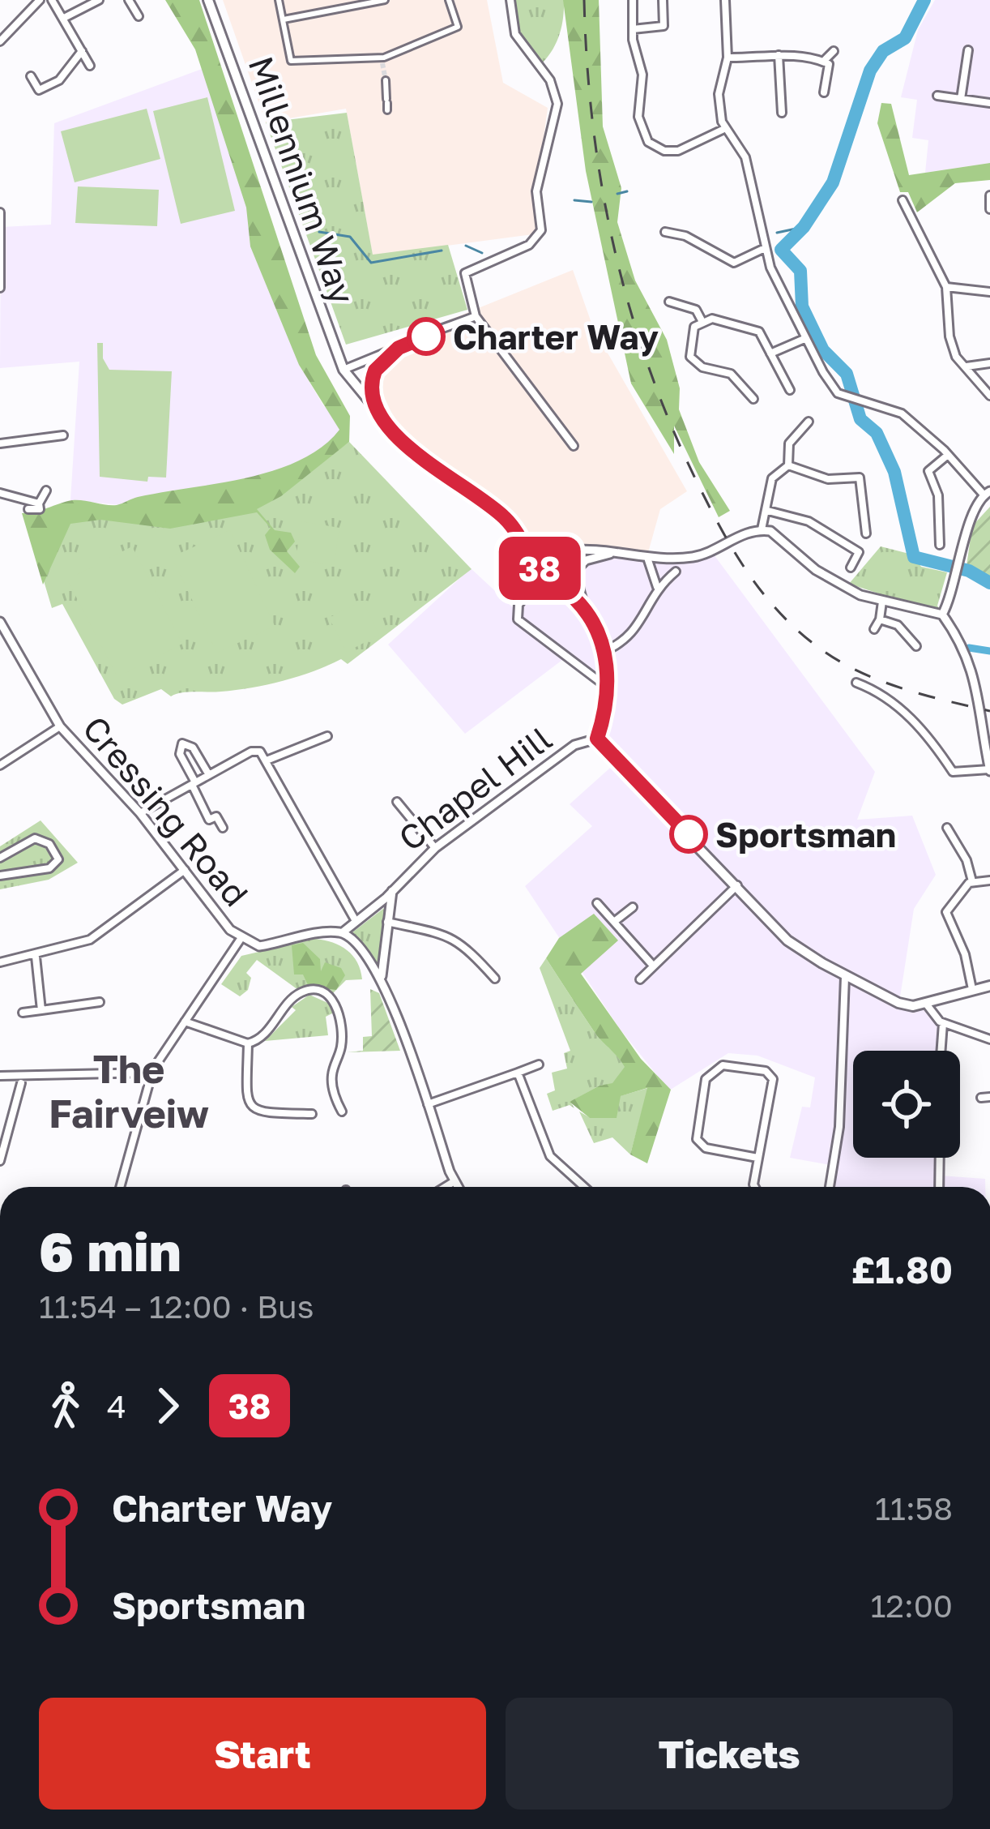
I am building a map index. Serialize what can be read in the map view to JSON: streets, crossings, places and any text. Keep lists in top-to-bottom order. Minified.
{"streets":{"main road":["Millennium Way"],"street":["Chapel Hill","Cressing Road"]},"crossings":[["Chapel Hill","Cressing Road"]],"districts":["The Fairveiw"],"places":["Charter Way","Sportsman"],"lines":["bus line 38"],"page":{"on_map":"38","heading":["6 min","11:54 – 12:00 · Bus","£1.80"],"legs":["4","38"],"list":[{"name":"Charter Way","value":"11:58"},{"name":"Sportsman","value":"12:00"}],"buttons":["Start","Tickets"]}}
